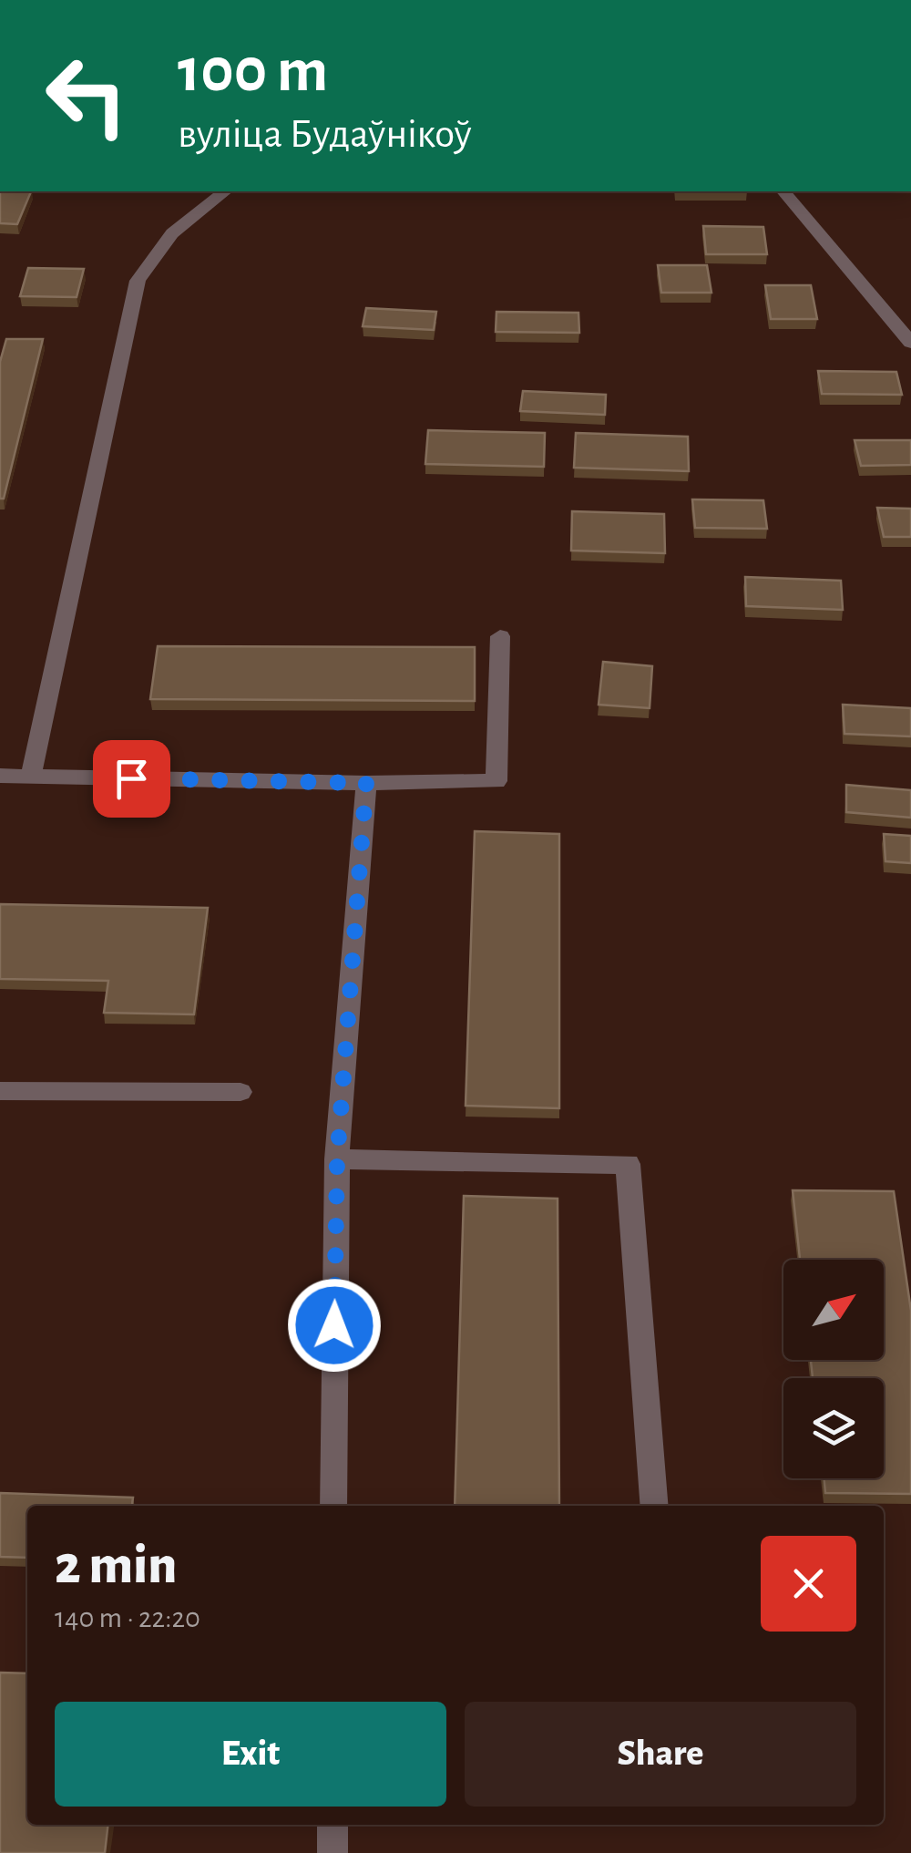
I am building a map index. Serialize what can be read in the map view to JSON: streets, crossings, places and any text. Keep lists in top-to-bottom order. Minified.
{"north":"top right","page":{"turn":["100 m","вуліца Будаўнікоў"],"heading":["2 min","140 m · 22:20"],"buttons":["Exit","Share"]}}
